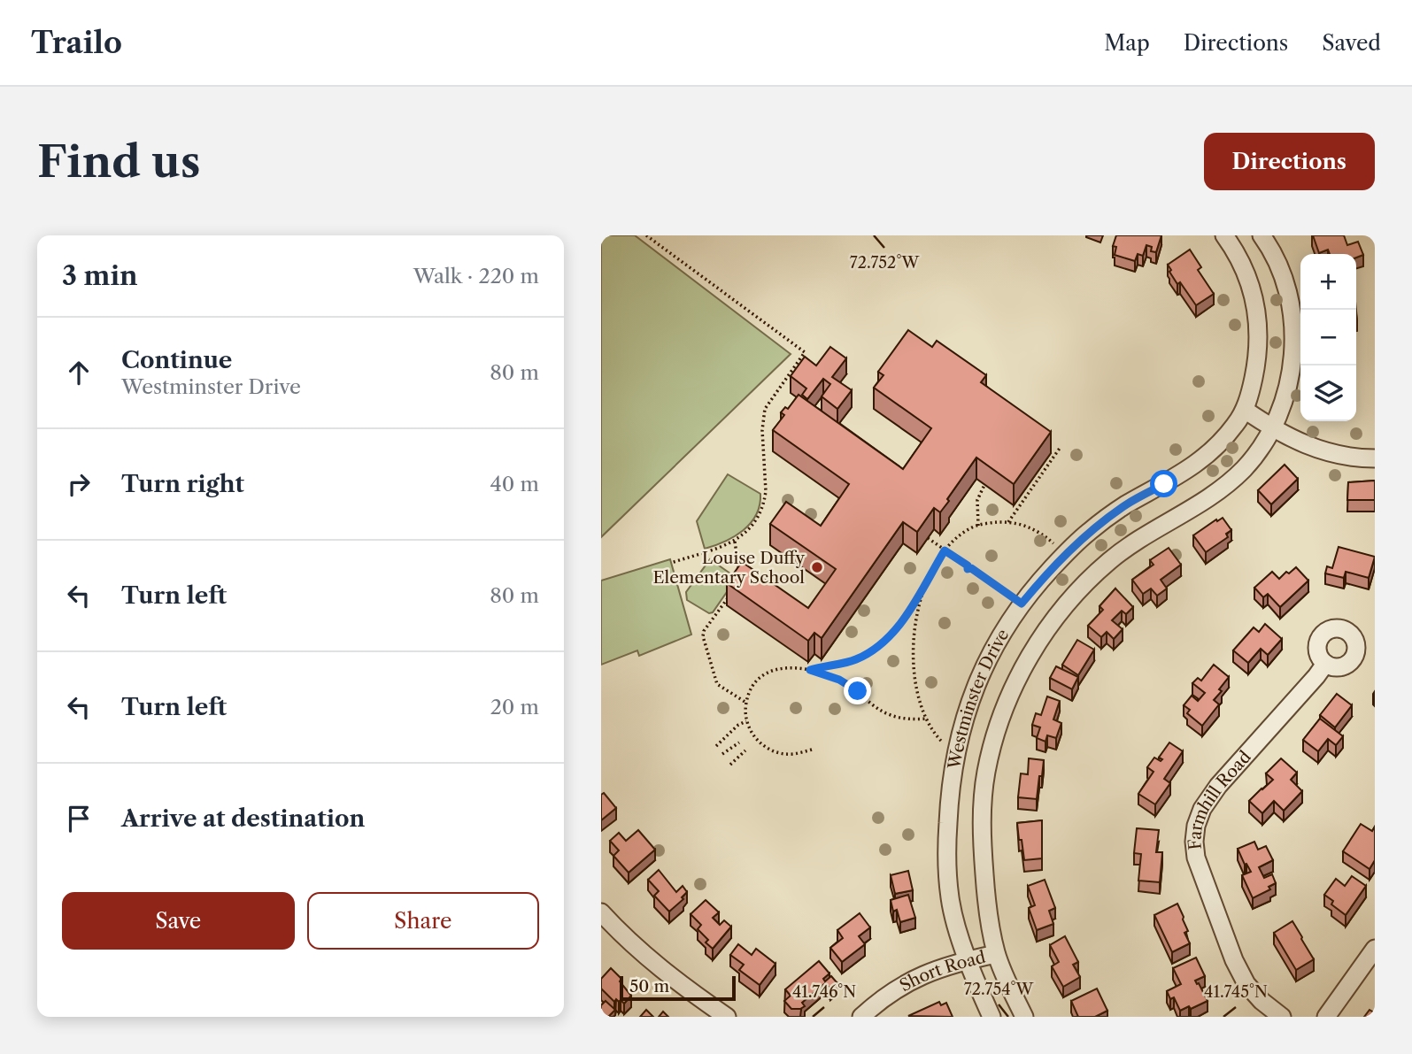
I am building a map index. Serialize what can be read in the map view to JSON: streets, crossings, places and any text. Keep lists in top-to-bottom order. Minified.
{"streets":{"street":["Westminster Drive","Farmhill Road","Short Road"]},"crossings":[["Westminster Drive","Short Road"]],"places":["Louise Duffy Elementary School"],"scale_bar":"50 m","page":{"header":"Trailo","nav":["Map","Directions","Saved"],"buttons":["Directions",["Save","Share"]],"title":"Find us","heading":["3 min","Walk · 220 m"],"map_buttons":["+","−"],"list":[["Continue","Westminster Drive","80 m"],["Turn right","40 m"],["Turn left","80 m"],["Turn left","20 m"],"Arrive at destination"],"scale":"50 m"},"coordinates":["72.752°W","72.754°W","41.746°N","41.745°N"]}
